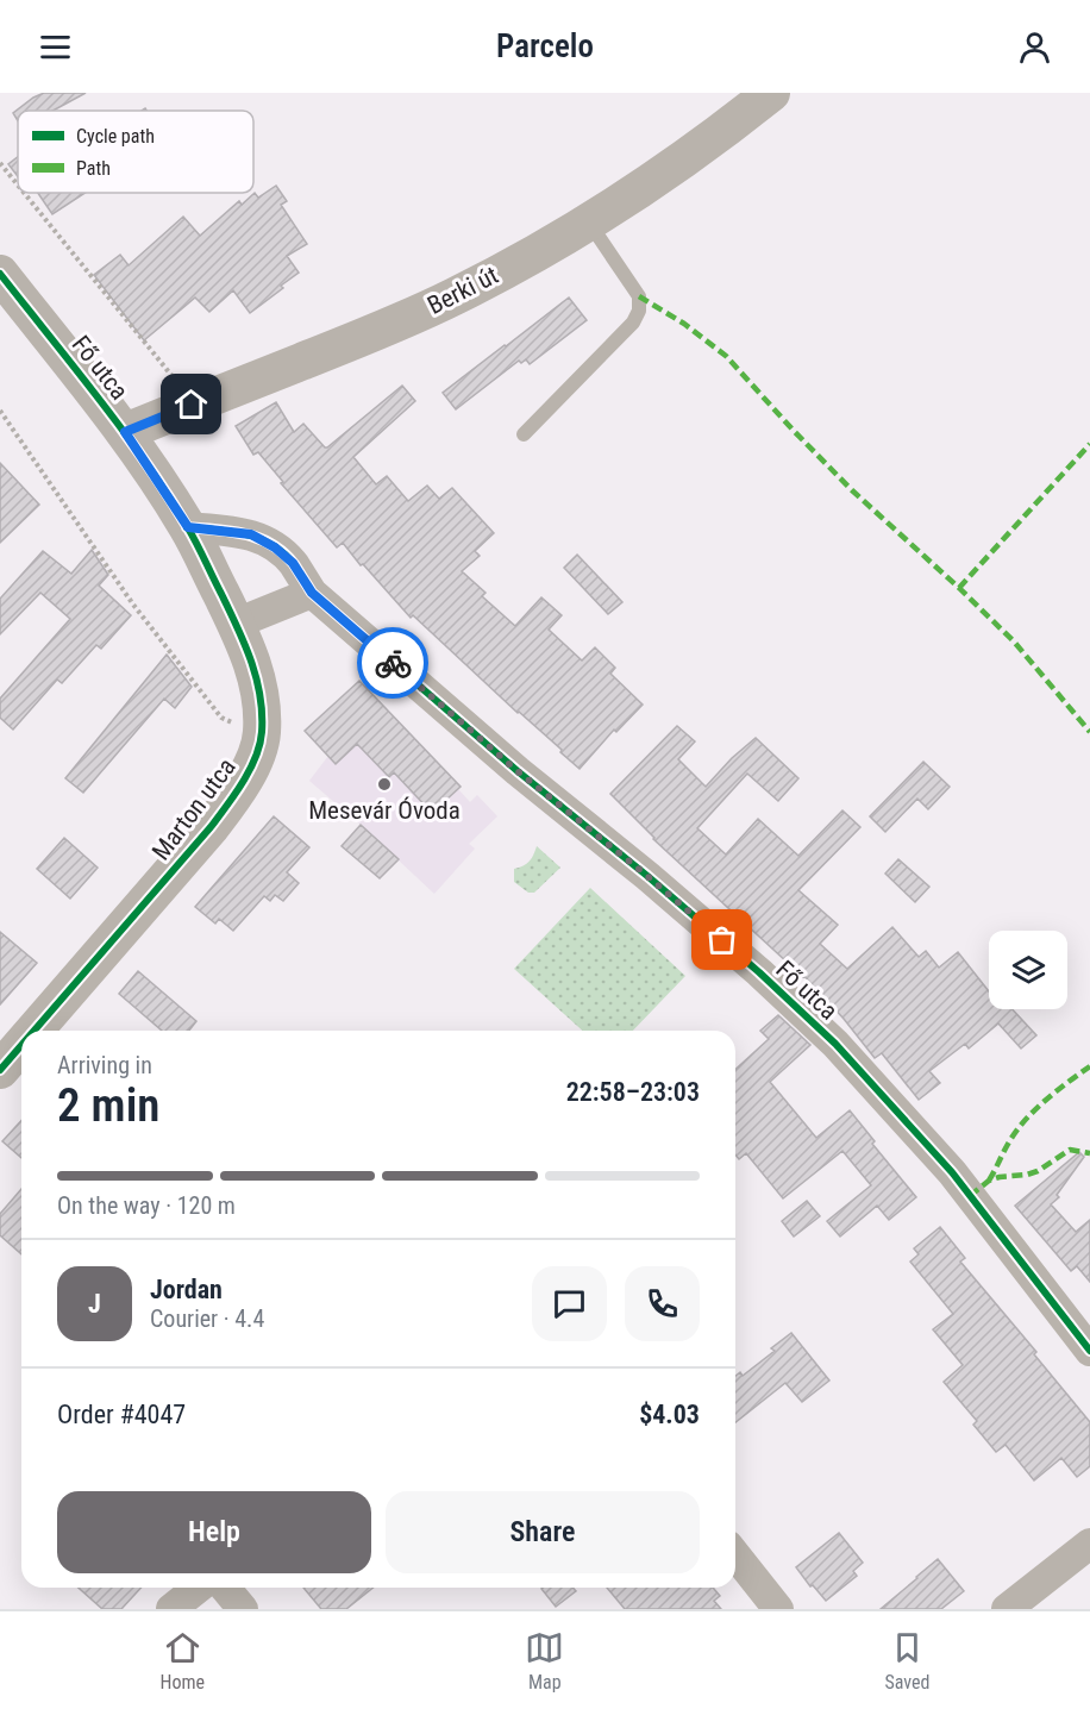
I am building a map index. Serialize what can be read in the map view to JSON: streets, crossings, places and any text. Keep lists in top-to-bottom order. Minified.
{"streets":{"street":["Berki út","Fő utca","Marton utca"]},"crossings":[["Berki út","Fő utca"],["Fő utca","Marton utca"]],"places":["Mesevár Óvoda"],"legend":["Cycle path","Path"],"page":{"header":"Parcelo","heading":["2 min","Arriving in","22:58–23:03"],"panel":["Jordan","Courier · 4.4","Order #4047","$4.03"],"bar":"On the way · 120 m","round":"J","buttons":["Help","Share"],"tabs":["Home","Map","Saved"]}}
